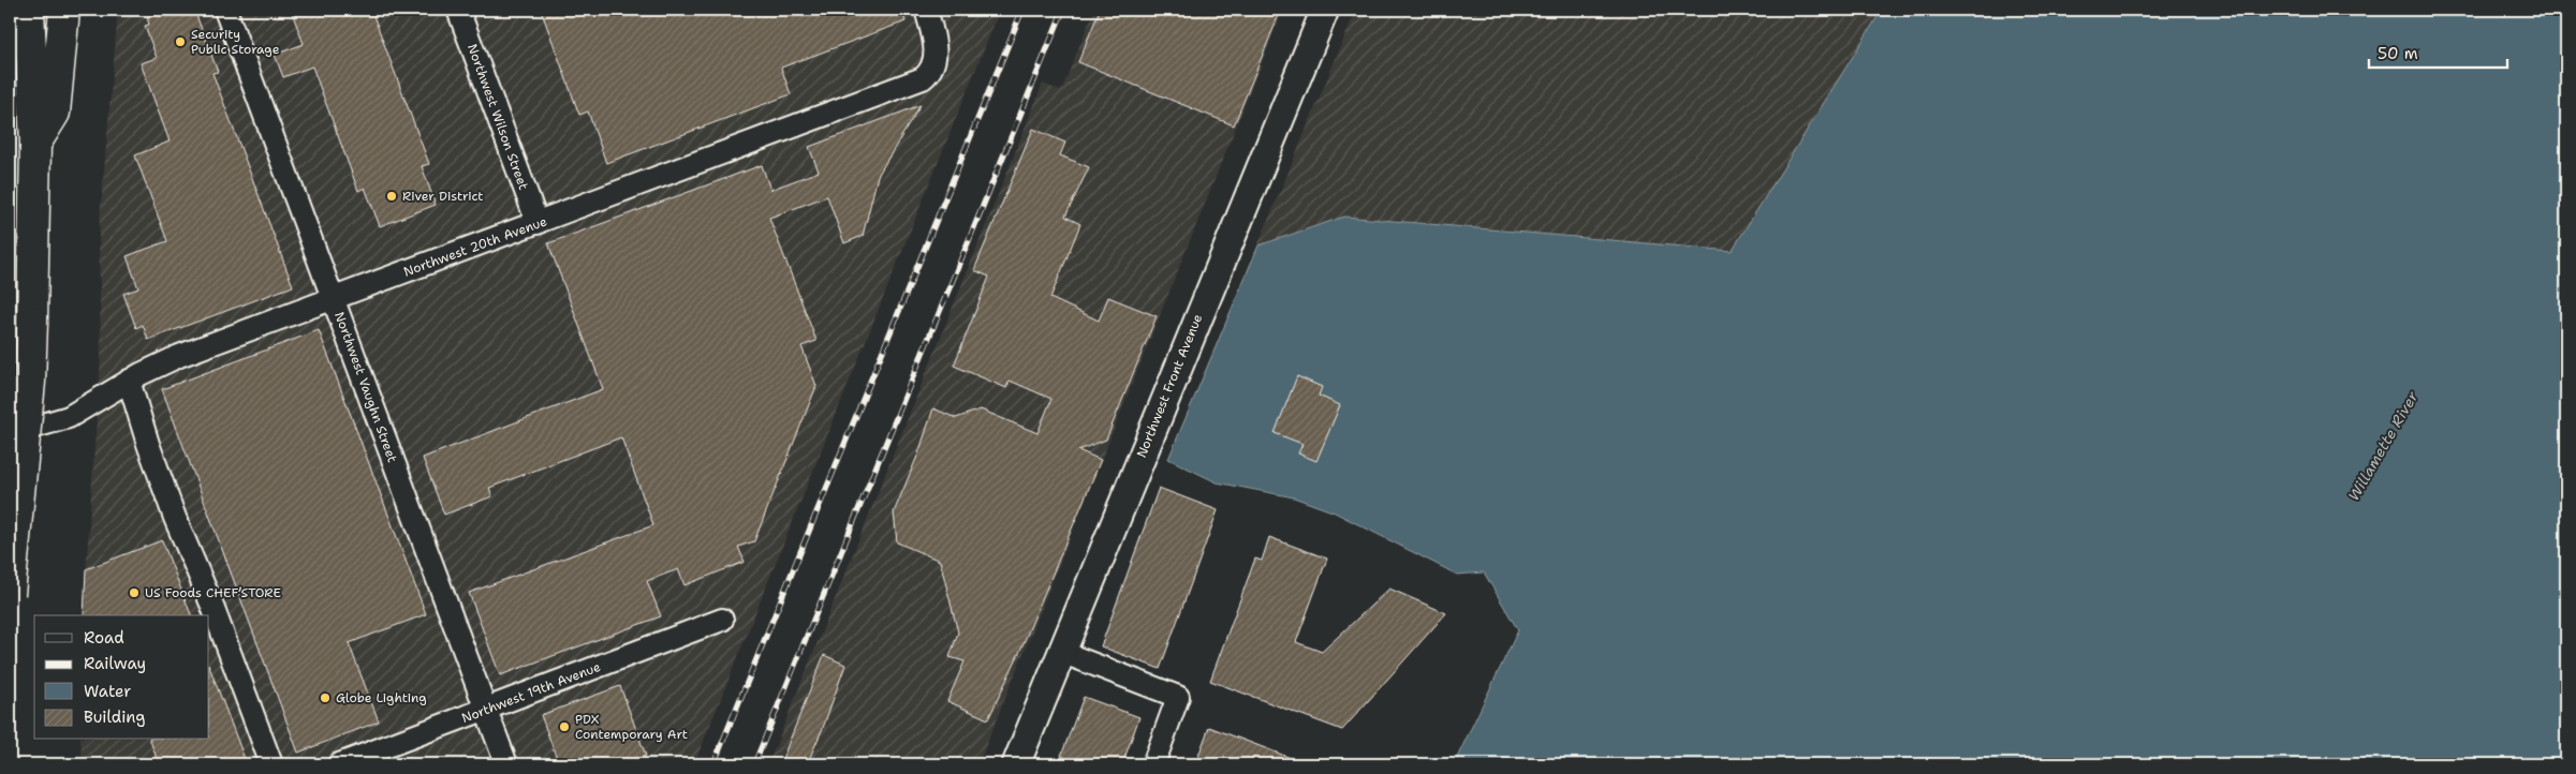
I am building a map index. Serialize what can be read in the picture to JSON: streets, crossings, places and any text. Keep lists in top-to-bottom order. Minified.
{"streets":{"main road":["Northwest Front Avenue"],"street":["Northwest Wilson Street","Northwest 20th Avenue","Northwest Vaughn Street","Northwest 19th Avenue"]},"crossings":[["Northwest Wilson Street","Northwest 20th Avenue"],["Northwest 20th Avenue","Northwest Vaughn Street"],["Northwest Vaughn Street","Northwest 19th Avenue"]],"water":["Willamette River"],"places":["Security Public Storage","River District","US Foods CHEF’STORE","Globe Lighting","PDX Contemporary Art"],"legend":["Road","Railway","Water","Building"],"scale_bar":"50 m"}
